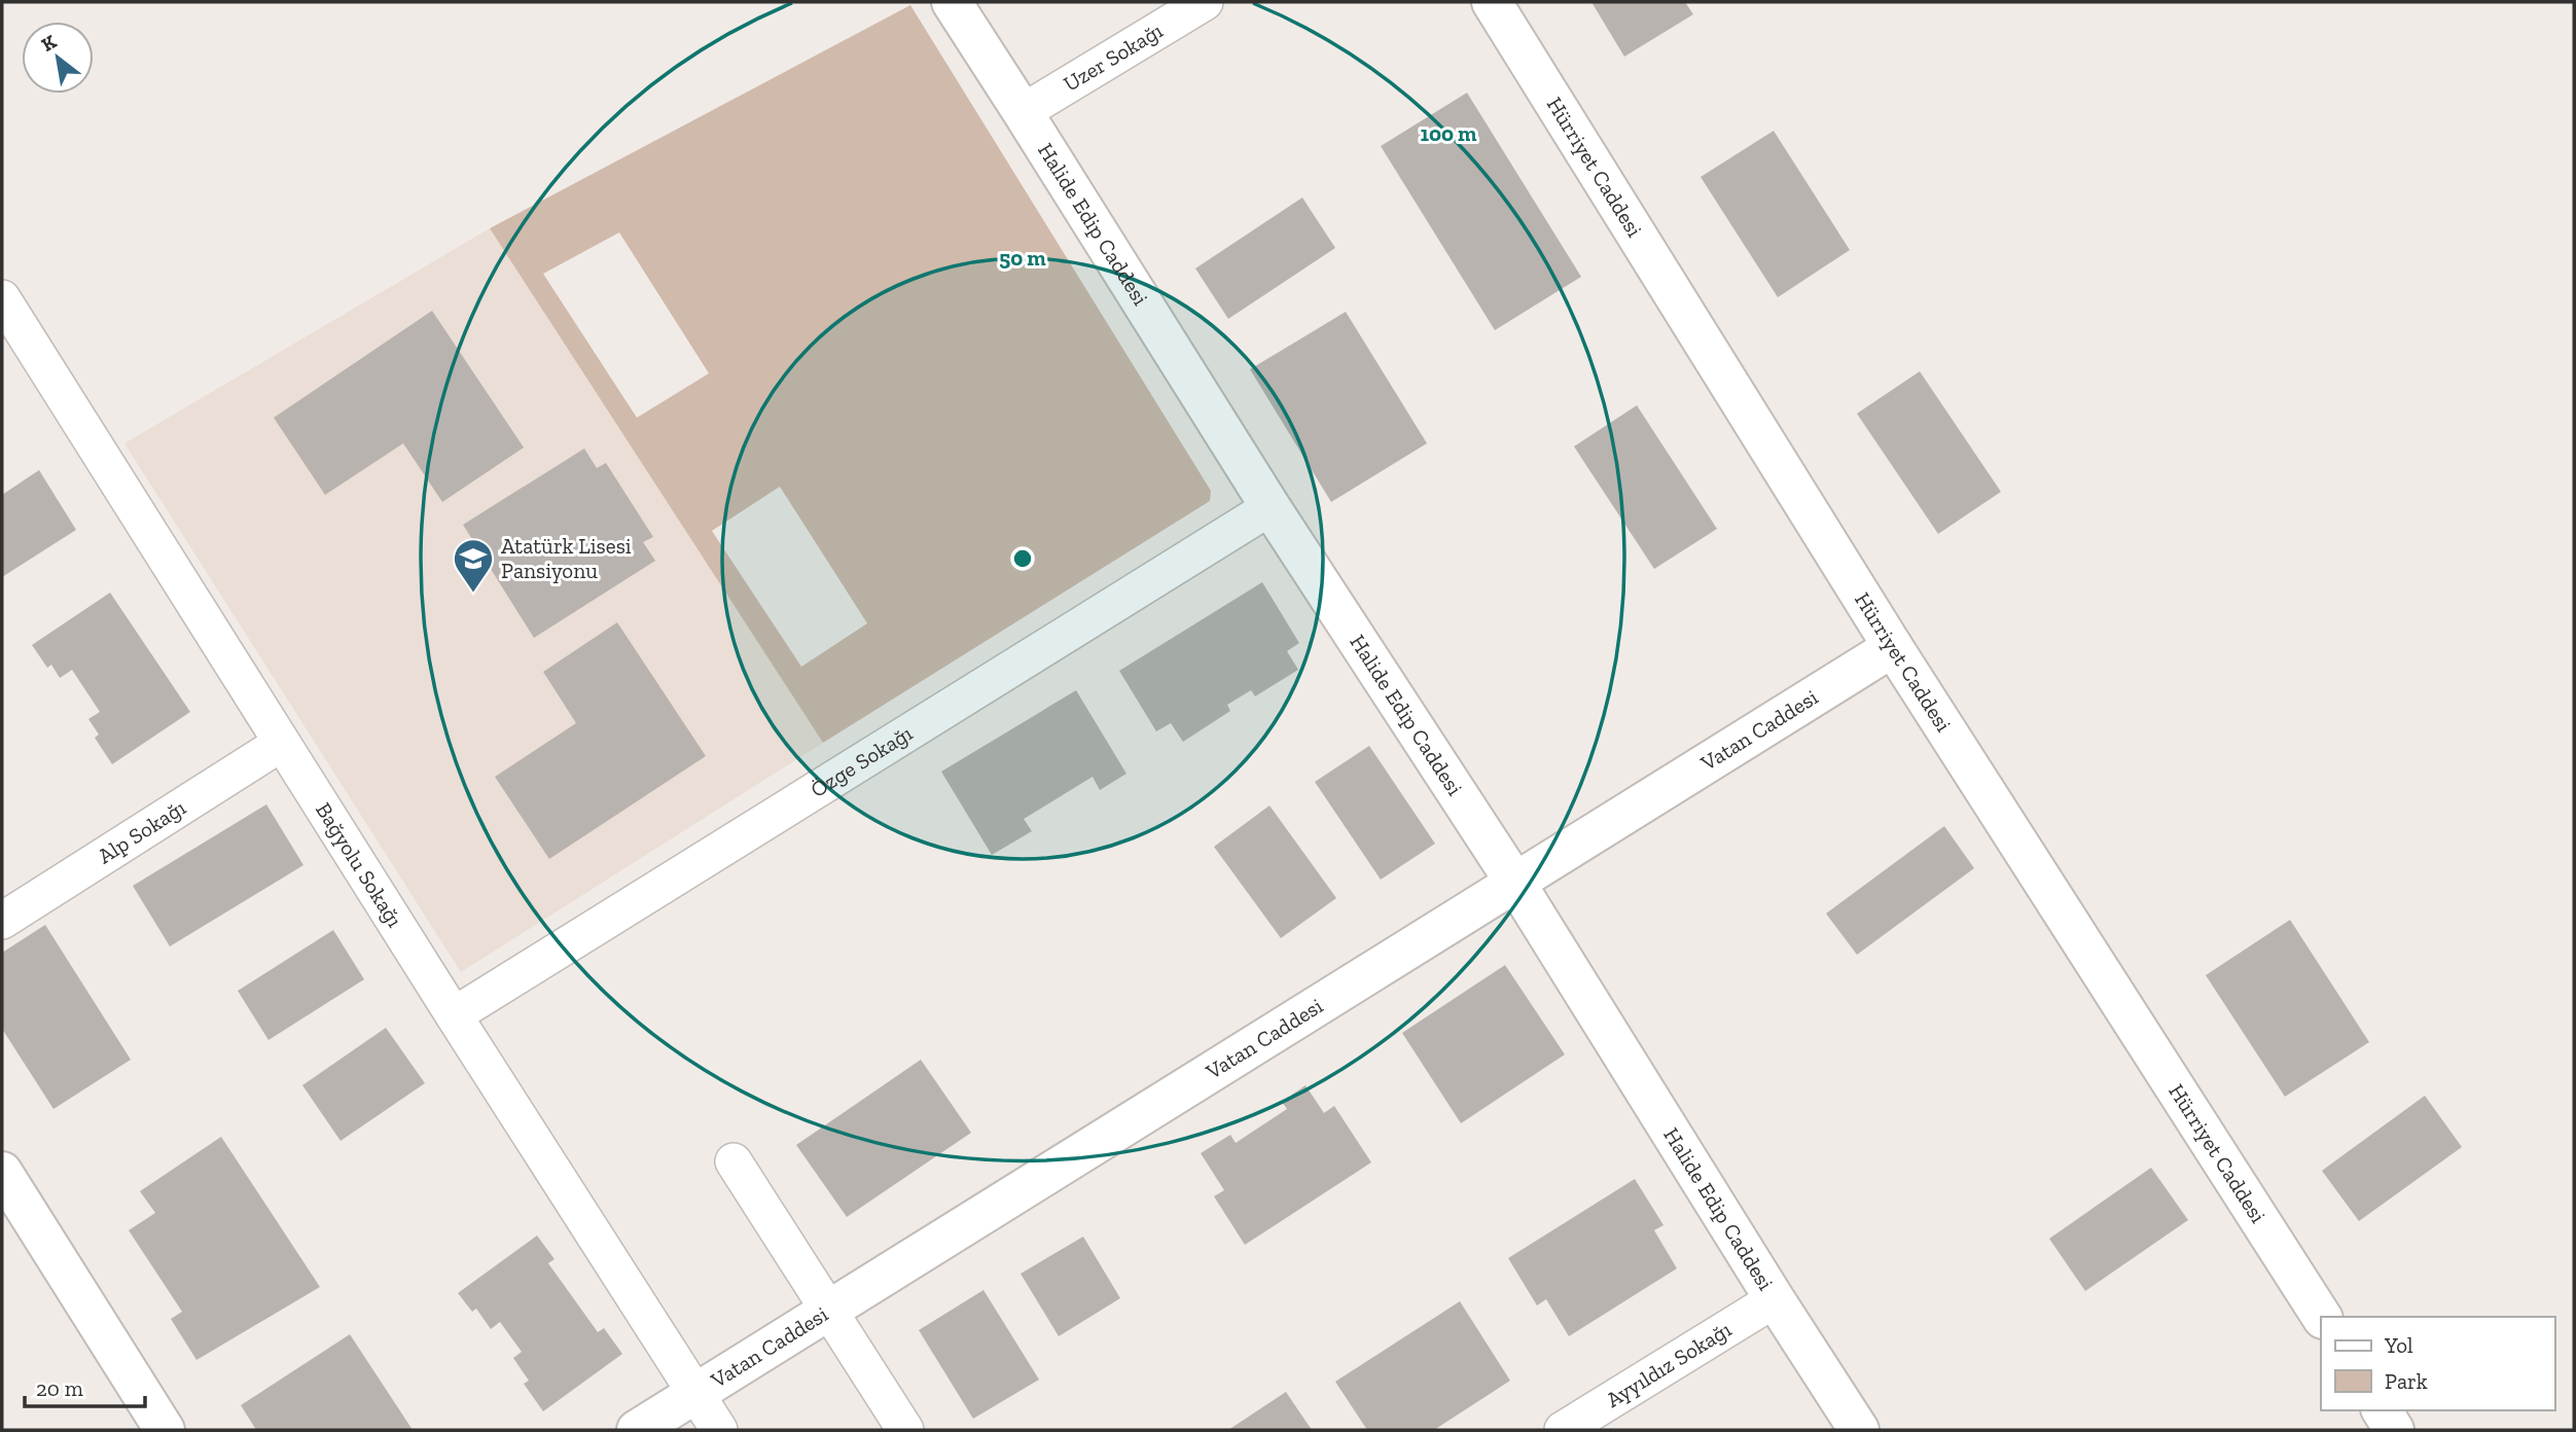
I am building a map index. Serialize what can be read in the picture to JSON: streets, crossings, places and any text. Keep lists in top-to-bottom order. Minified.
{"streets":{"street":["Uzer Sokağı","Hürriyet Caddesi","Halide Edip Caddesi","Vatan Caddesi","Özge Sokağı","Alp Sokağı","Bağyolu Sokağı","Ayyıldız Sokağı"]},"crossings":[["Uzer Sokağı","Halide Edip Caddesi"],["Hürriyet Caddesi","Vatan Caddesi"],["Halide Edip Caddesi","Vatan Caddesi"],["Halide Edip Caddesi","Özge Sokağı"],["Halide Edip Caddesi","Ayyıldız Sokağı"],["Vatan Caddesi","Bağyolu Sokağı"],["Özge Sokağı","Bağyolu Sokağı"],["Alp Sokağı","Bağyolu Sokağı"]],"places":{"school or university":["Atatürk Lisesi Pansiyonu"]},"legend":["Yol","Park"],"scale_bar":"20 m","north":"top left","rings":["100 m","50 m"]}
